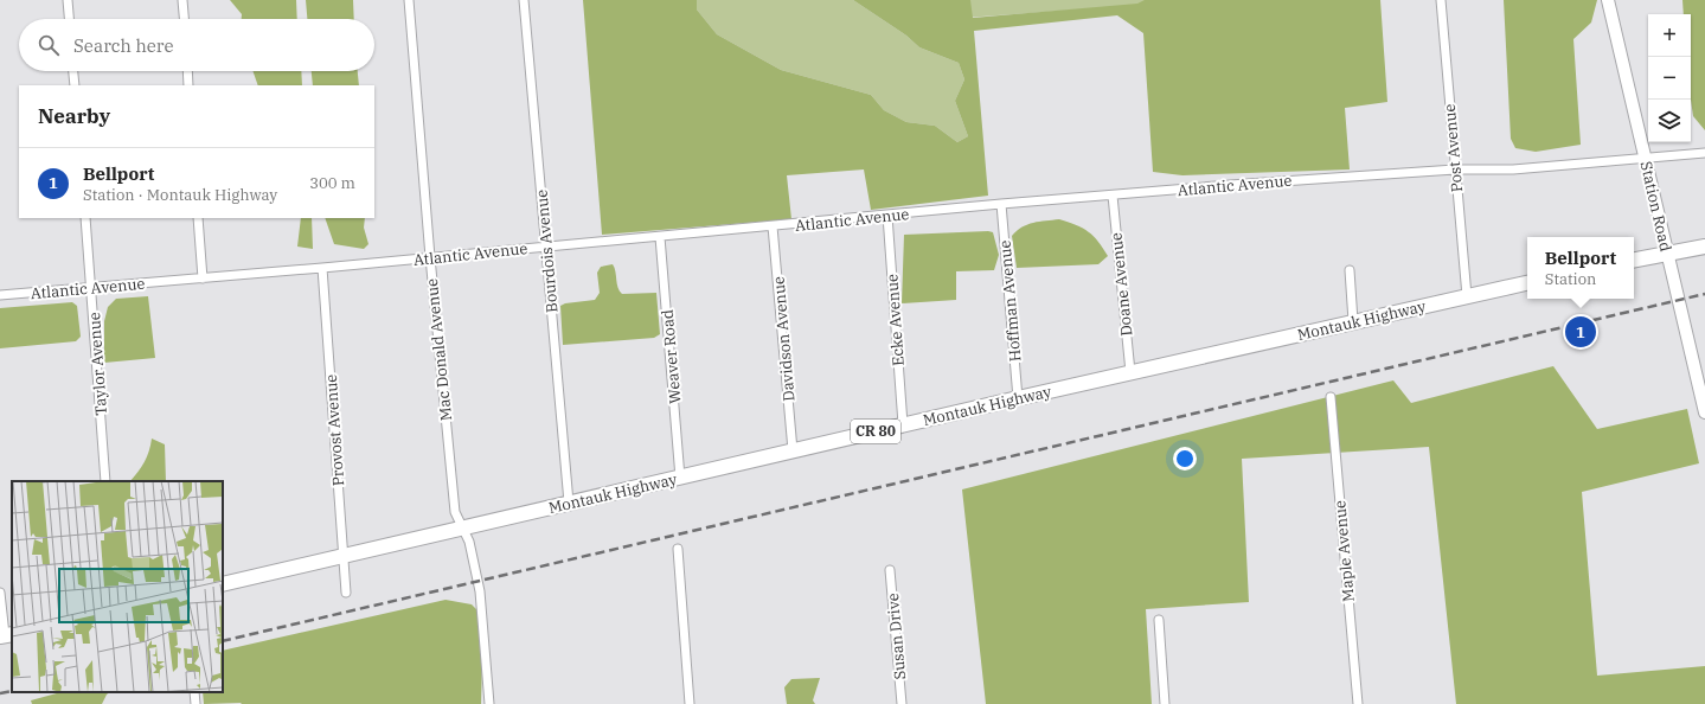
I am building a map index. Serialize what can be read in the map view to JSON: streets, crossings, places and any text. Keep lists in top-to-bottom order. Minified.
{"streets":{"main road":["Station Road","Montauk Highway","CR 80"],"street":["Post Avenue","Atlantic Avenue","Bourdois Avenue","Doane Avenue","Hoffman Avenue","Ecke Avenue","Davidson Avenue","Mac Donald Avenue","Weaver Road","Taylor Avenue","Provost Avenue","Maple Avenue","Susan Drive"]},"crossings":[["Post Avenue","Atlantic Avenue"],["Post Avenue","Montauk Highway"],["Atlantic Avenue","Station Road"],["Atlantic Avenue","Bourdois Avenue"],["Atlantic Avenue","Doane Avenue"],["Atlantic Avenue","Hoffman Avenue"],["Atlantic Avenue","Ecke Avenue"],["Atlantic Avenue","Davidson Avenue"],["Atlantic Avenue","Mac Donald Avenue"],["Atlantic Avenue","Weaver Road"],["Atlantic Avenue","Taylor Avenue"],["Atlantic Avenue","Provost Avenue"],["Bourdois Avenue","Montauk Highway"],["Doane Avenue","Montauk Highway"],["Hoffman Avenue","Montauk Highway"],["Ecke Avenue","Montauk Highway"],["Montauk Highway","Davidson Avenue"],["Montauk Highway","Mac Donald Avenue"],["Montauk Highway","Weaver Road"],["Montauk Highway","Provost Avenue"]],"page":{"map_buttons":["+","−"],"search":"Search here","heading":"Nearby","list":[{"mark":"1","name":"Bellport","note":"Station · Montauk Highway","value":"300 m"}],"popup":["Bellport","Station"],"pins":"1"}}
